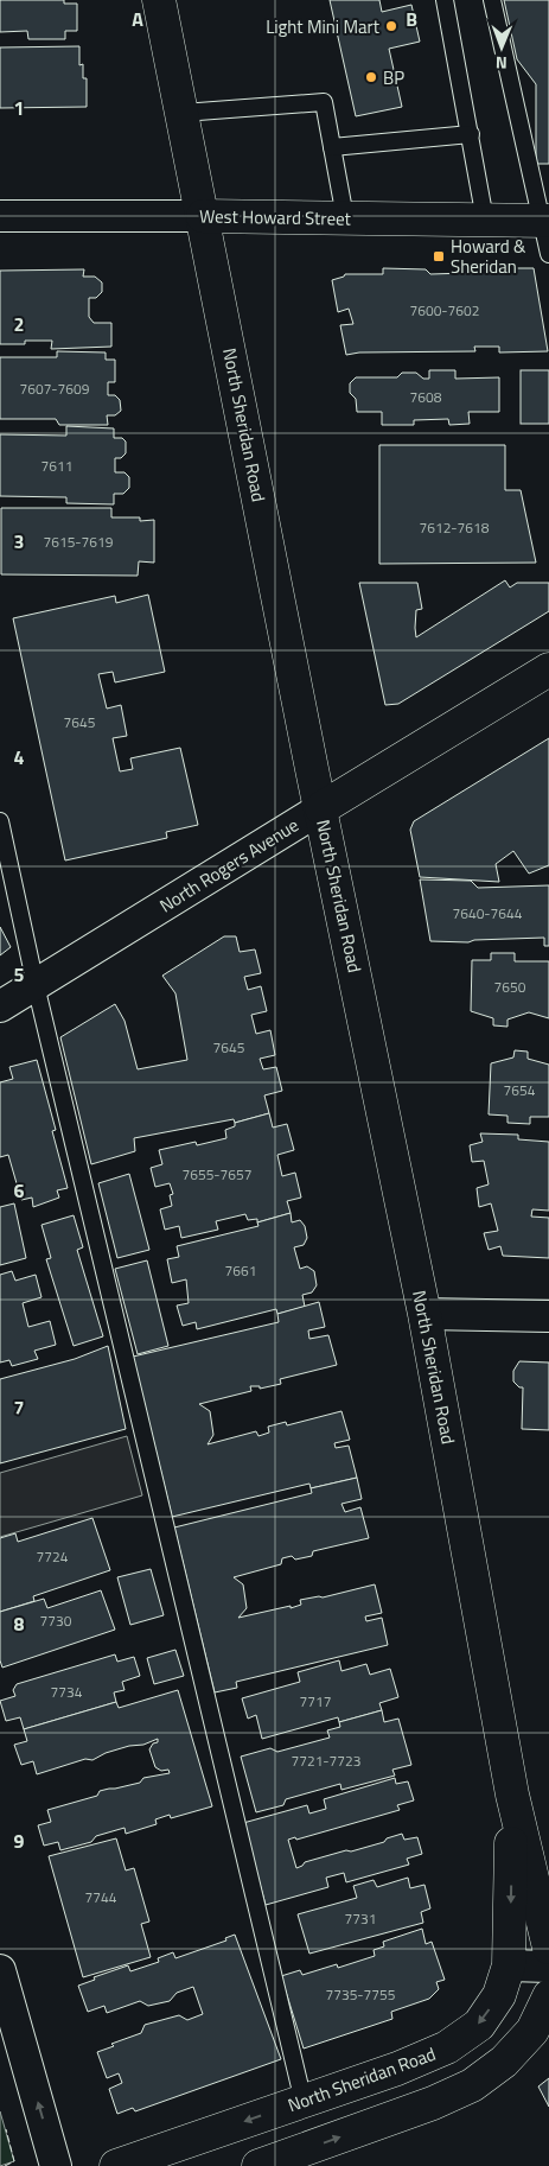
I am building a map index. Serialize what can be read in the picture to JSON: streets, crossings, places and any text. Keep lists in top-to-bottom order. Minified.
{"streets":{"main road":["West Howard Street","North Sheridan Road","North Rogers Avenue"]},"crossings":[["West Howard Street","North Sheridan Road"],["North Sheridan Road","North Rogers Avenue"]],"places":{"other":["Light Mini Mart","BP"],"transit":["Howard & Sheridan"]},"house_numbers":["7600-7602","7607-7609","7608","7611","7612-7618","7615-7619","7645","7640-7644","7650","7645","7654","7655-7657","7661","7724","7730","7734","7717","7721-7723","7744","7731","7735-7755"],"north":"bottom","grid":{"columns":["A","B"],"rows":["1","2","3","4","5","6","7","8","9"]}}
